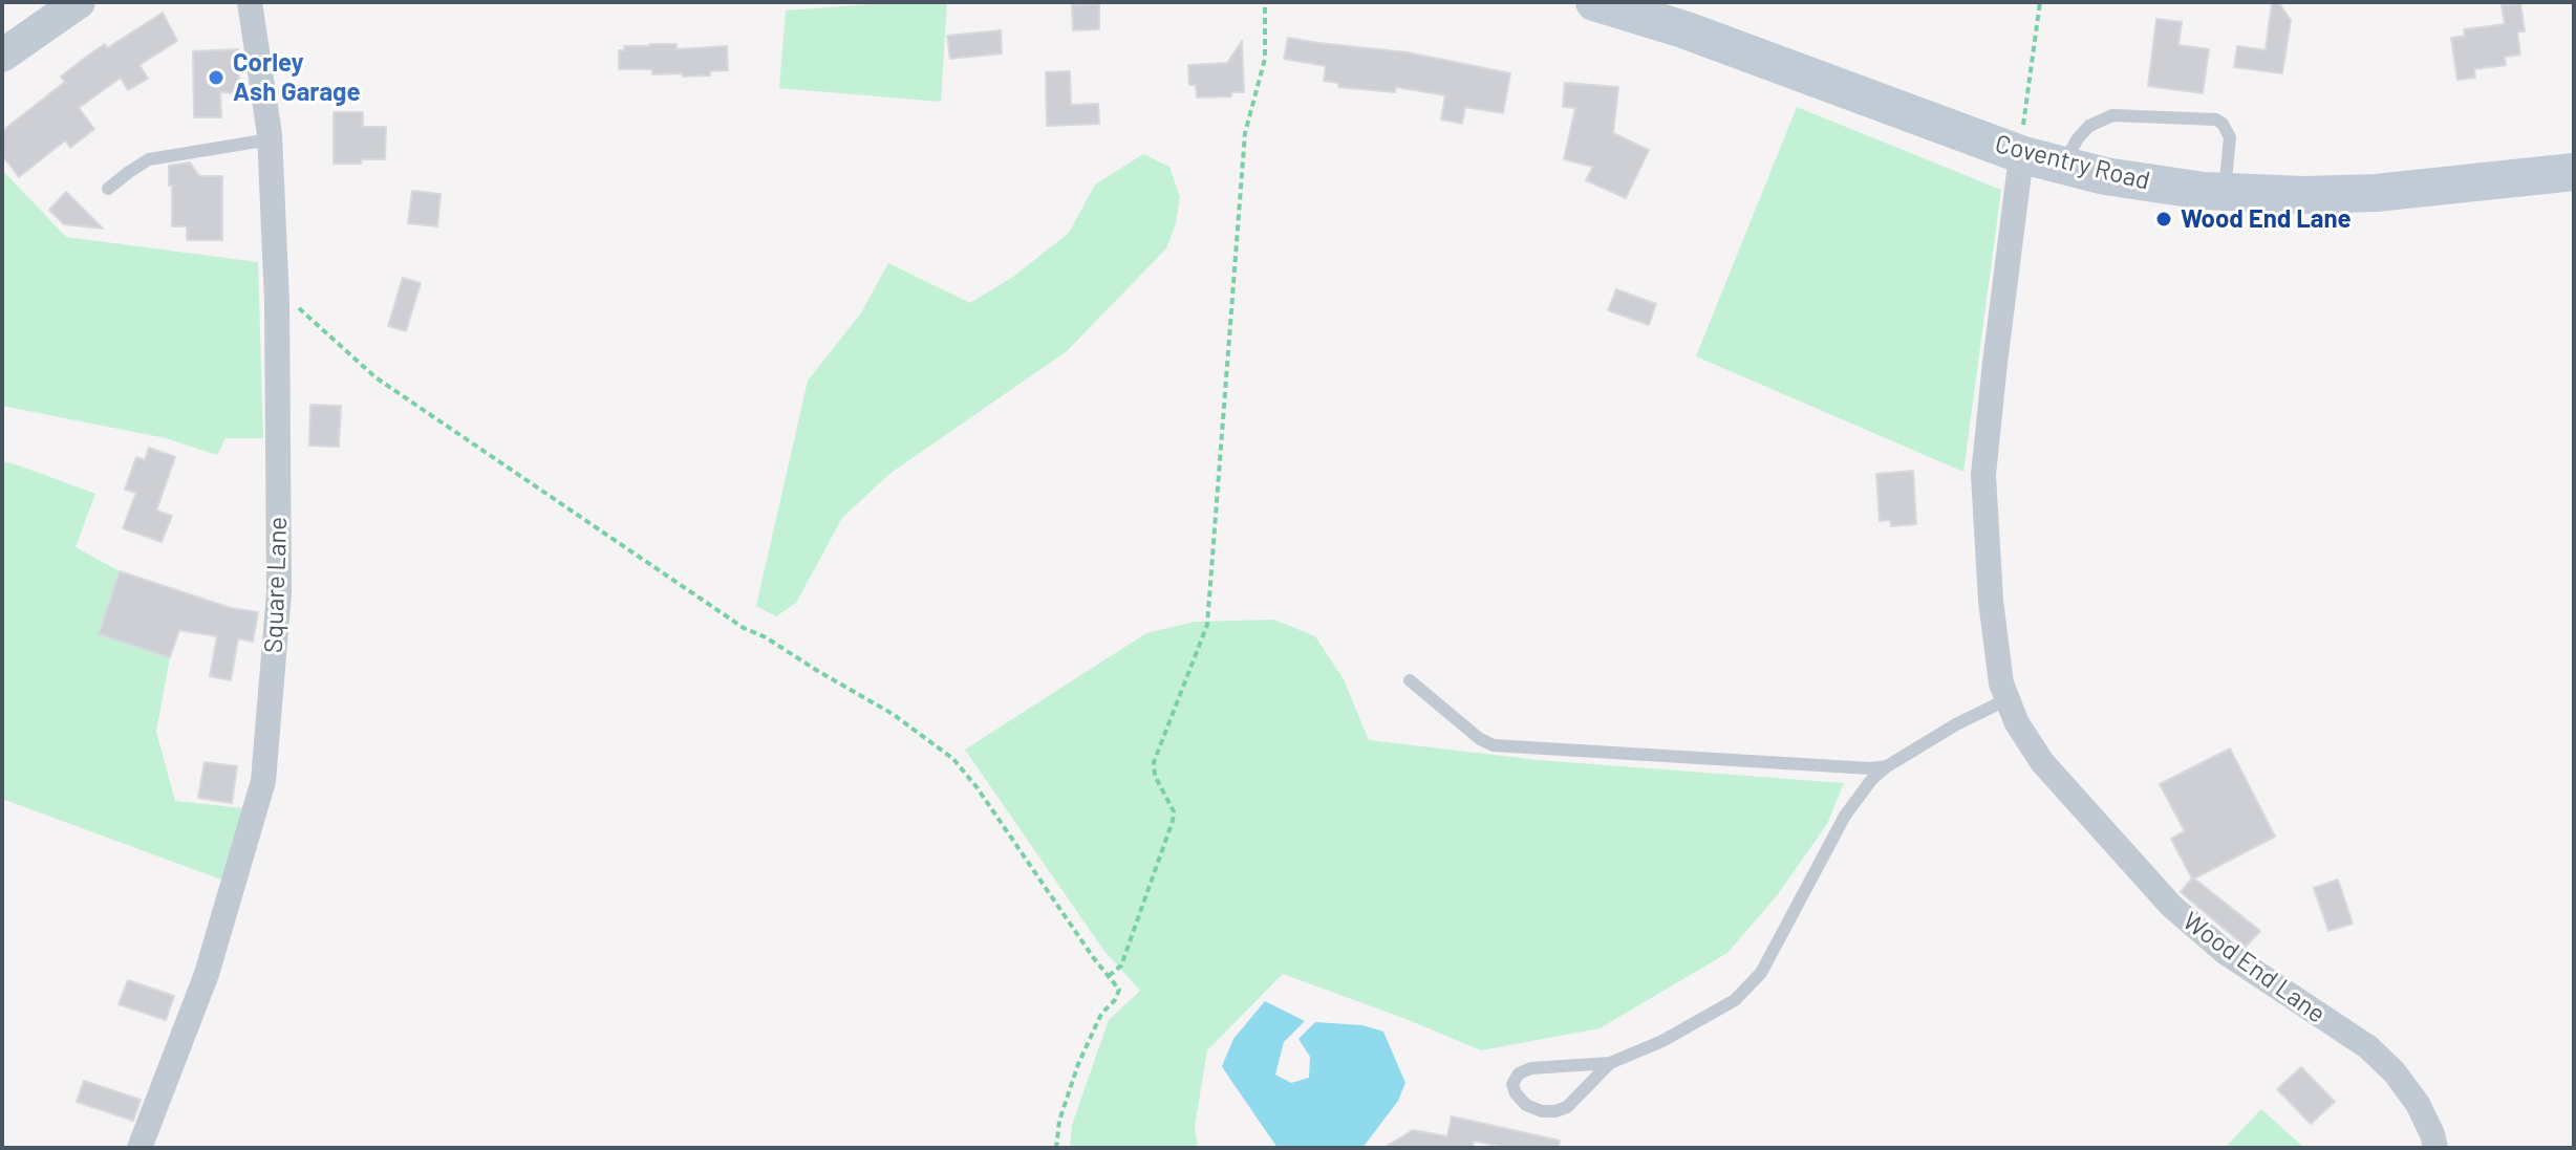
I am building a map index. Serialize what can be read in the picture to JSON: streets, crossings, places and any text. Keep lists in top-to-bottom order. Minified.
{"streets":{"main road":["Coventry Road"],"street":["Square Lane","Wood End Lane"]},"crossings":[["Coventry Road","Wood End Lane"]],"places":["Corley Ash Garage","Wood End Lane"]}
